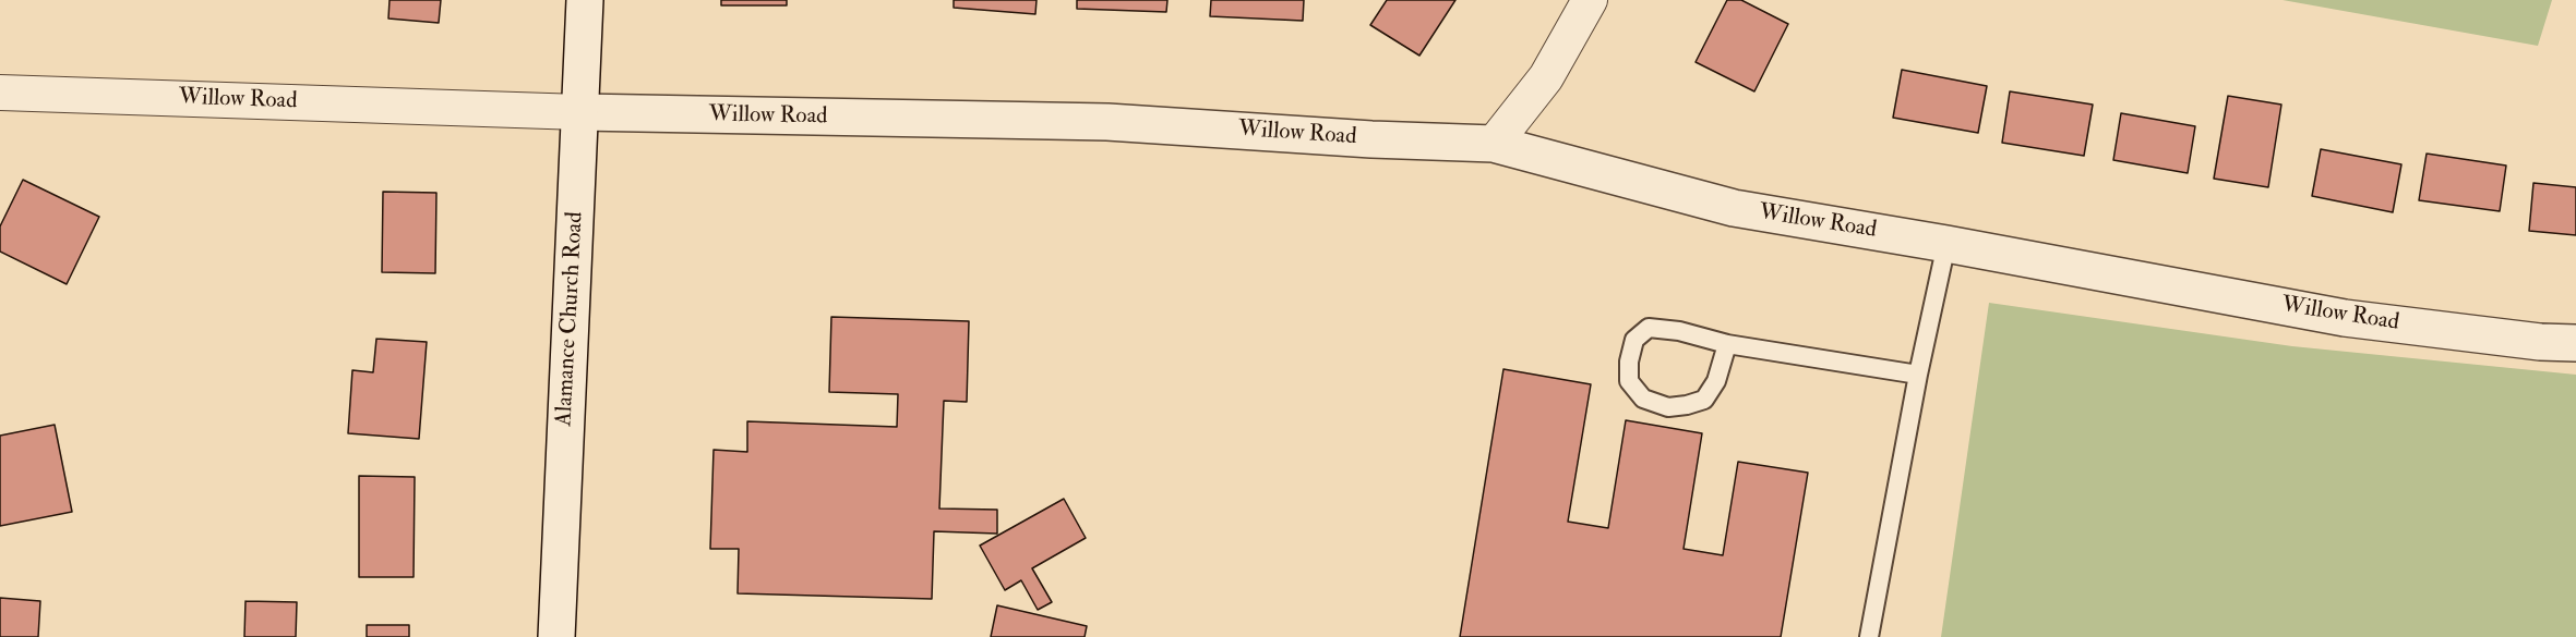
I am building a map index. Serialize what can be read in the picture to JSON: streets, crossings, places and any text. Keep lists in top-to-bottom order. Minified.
{"streets":{"street":["Willow Road","Alamance Church Road"]},"crossings":[["Willow Road","Alamance Church Road"]]}
